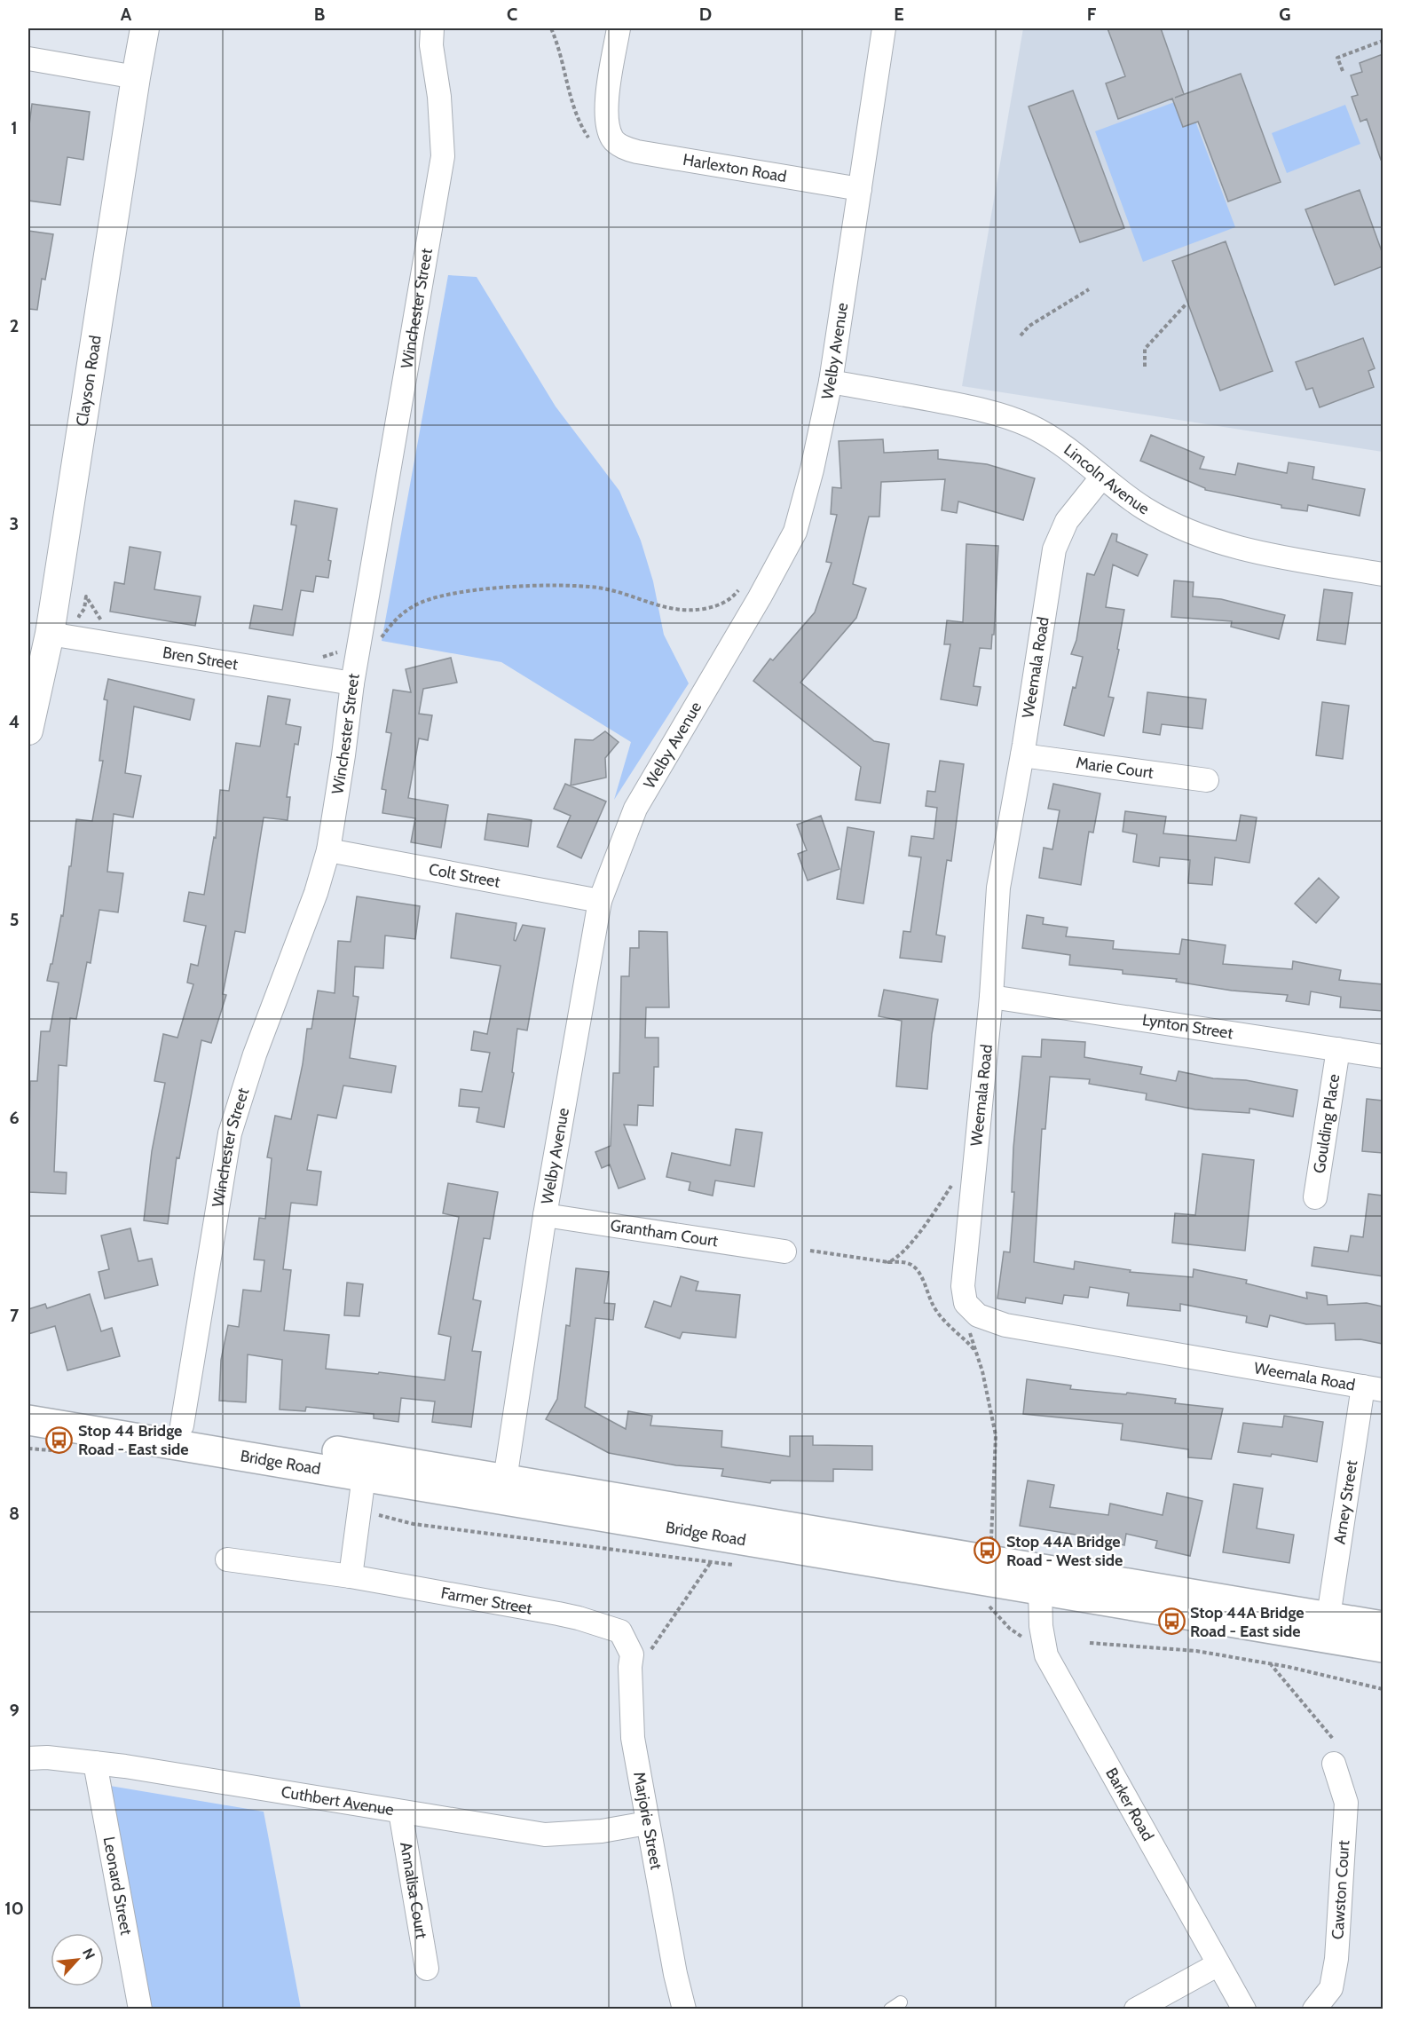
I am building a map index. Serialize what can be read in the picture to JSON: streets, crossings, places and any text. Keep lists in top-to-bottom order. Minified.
{"streets":{"main road":["Bridge Road"],"street":["Harlexton Road","Winchester Street","Welby Avenue","Clayson Road","Lincoln Avenue","Bren Street","Weemala Road","Marie Court","Colt Street","Lynton Street","Goulding Place","Grantham Court","Arney Street","Farmer Street","Cuthbert Avenue","Barker Road","Marjorie Street","Leonard Street","Cawston Court","Annalisa Court"]},"crossings":[["Harlexton Road","Welby Avenue"],["Winchester Street","Bren Street"],["Winchester Street","Colt Street"],["Winchester Street","Bridge Road"],["Welby Avenue","Lincoln Avenue"],["Welby Avenue","Colt Street"],["Welby Avenue","Grantham Court"],["Welby Avenue","Bridge Road"],["Clayson Road","Bren Street"],["Lincoln Avenue","Weemala Road"],["Weemala Road","Marie Court"],["Weemala Road","Lynton Street"],["Weemala Road","Arney Street"],["Lynton Street","Goulding Place"],["Bridge Road","Arney Street"],["Bridge Road","Barker Road"],["Farmer Street","Marjorie Street"],["Cuthbert Avenue","Marjorie Street"],["Cuthbert Avenue","Leonard Street"],["Cuthbert Avenue","Annalisa Court"]],"places":{"bus stop":["Stop 44 Bridge Road - East side","Stop 44A Bridge Road - West side","Stop 44A Bridge Road - East side"]},"north":"top right","grid":{"columns":["A","B","C","D","E","F","G"],"rows":["1","2","3","4","5","6","7","8","9","10"]}}
